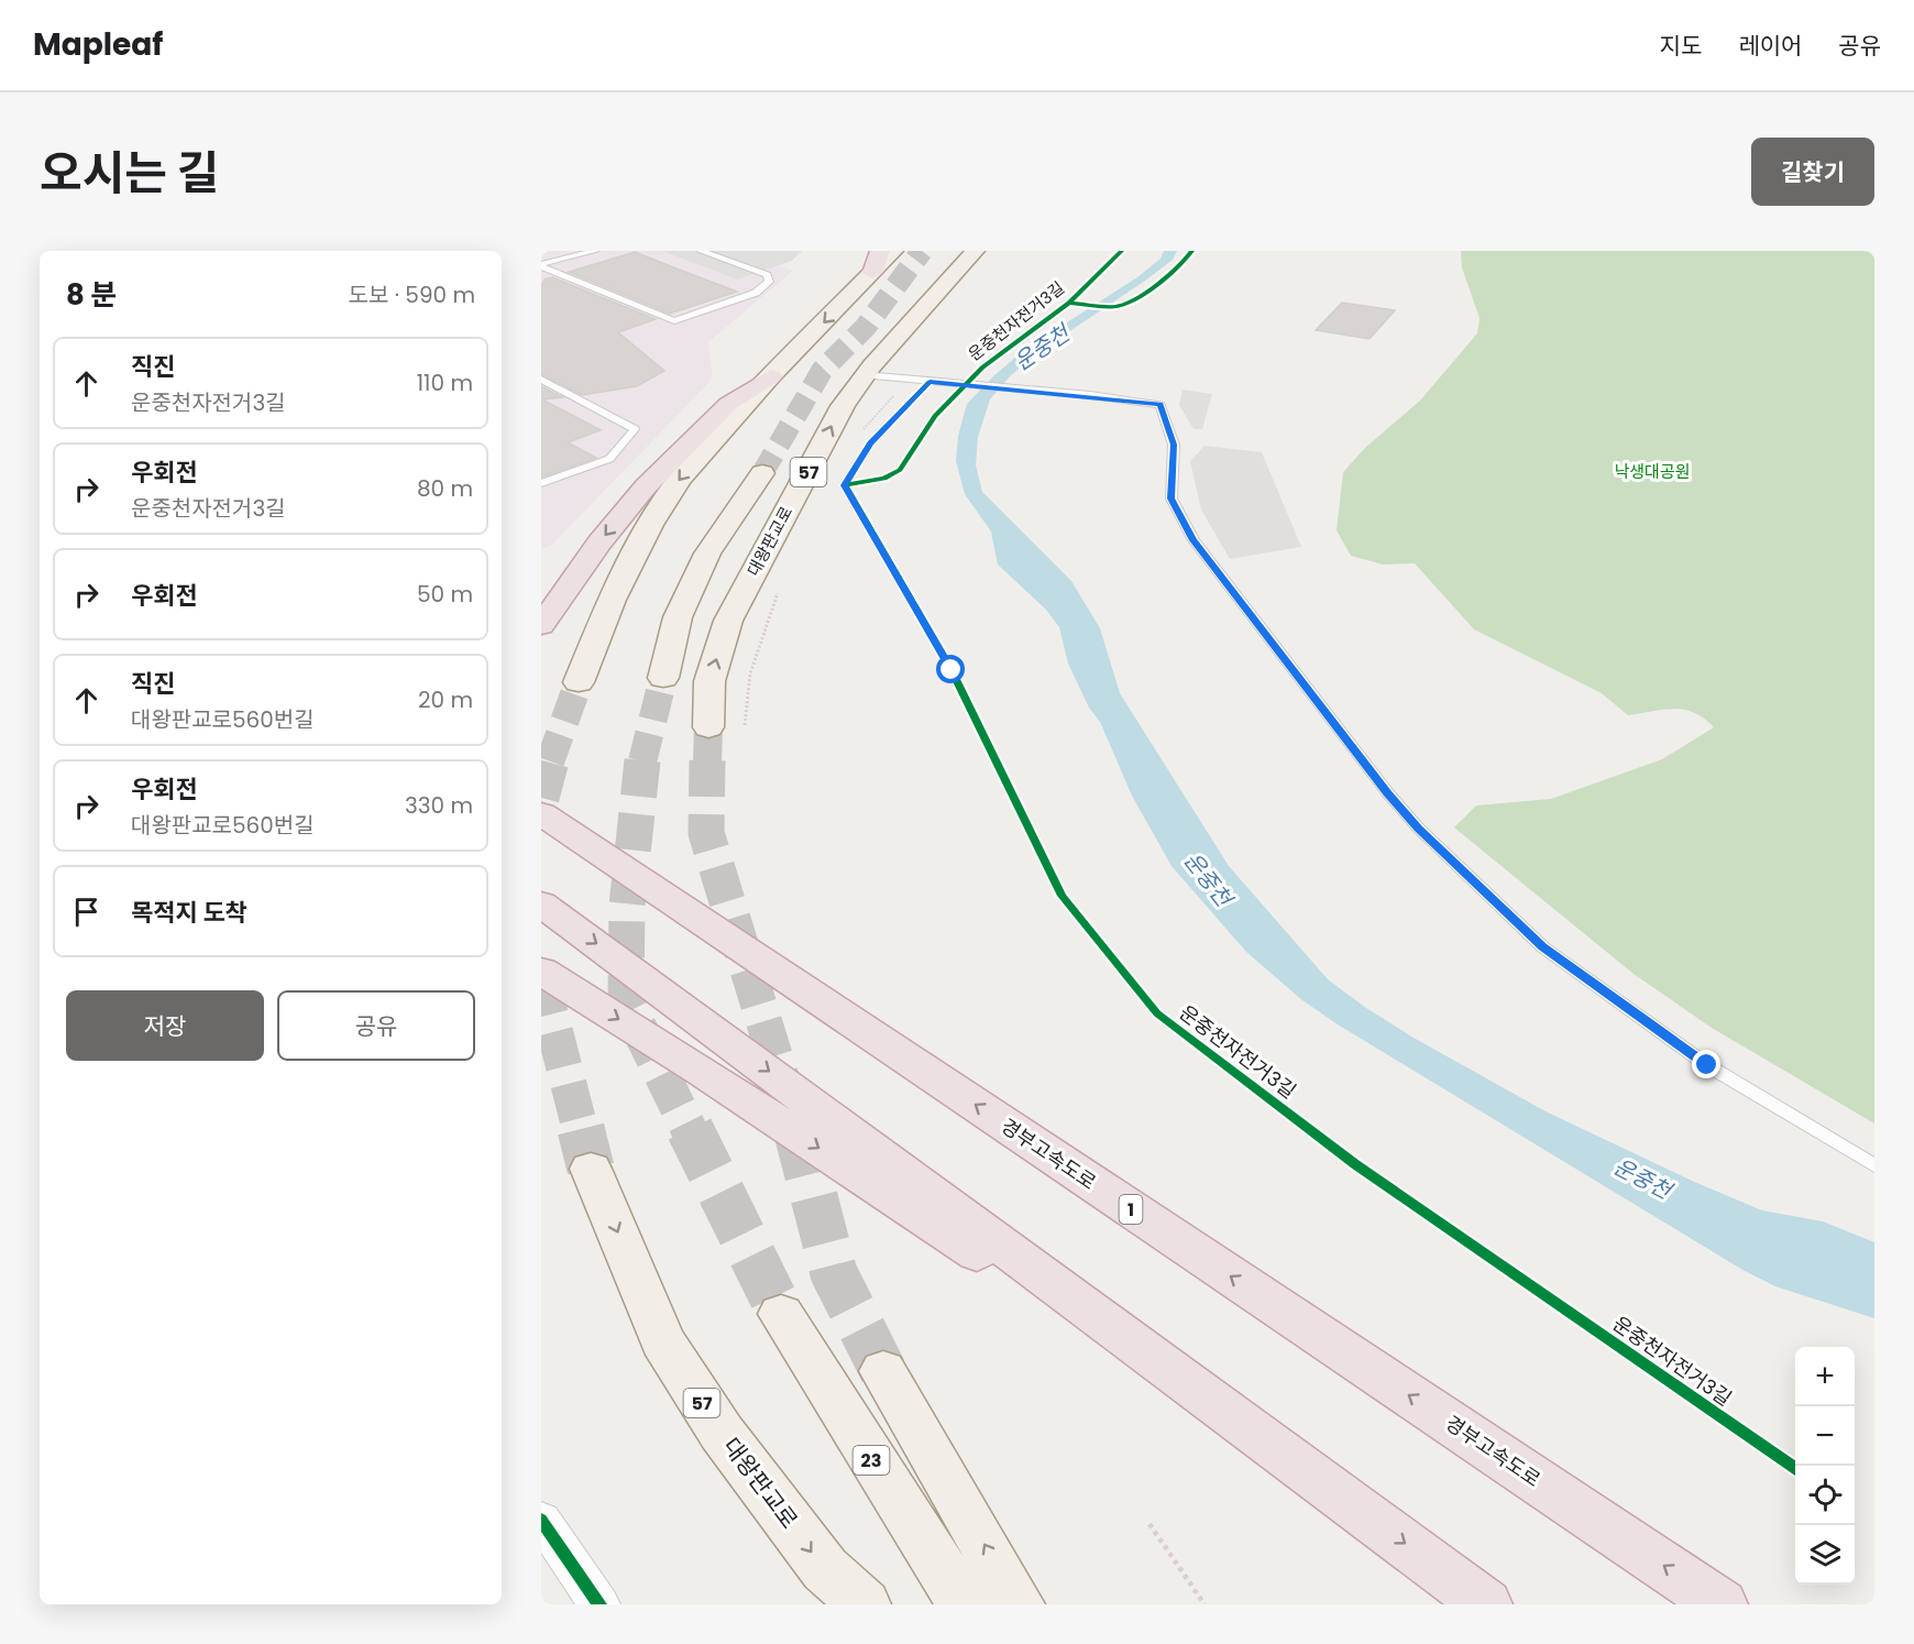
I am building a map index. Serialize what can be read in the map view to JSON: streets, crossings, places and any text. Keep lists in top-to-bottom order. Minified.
{"streets":{"highway":["경부고속도로","1"],"main road":["57","대왕판교로","23"],"cycle path":["운중천자전거3길"]},"water":["운중천"],"parks":["낙생대공원"],"page":{"header":"Mapleaf","nav":["지도","레이어","공유"],"title":"오시는 길","buttons":["길찾기",["저장","공유"]],"heading":["8 분","도보 · 590 m"],"list":[["직진","운중천자전거3길","110 m"],["우회전","운중천자전거3길","80 m"],["우회전","50 m"],["직진","대왕판교로560번길","20 m"],["우회전","대왕판교로560번길","330 m"],"목적지 도착"],"map_buttons":["+","−"]}}
